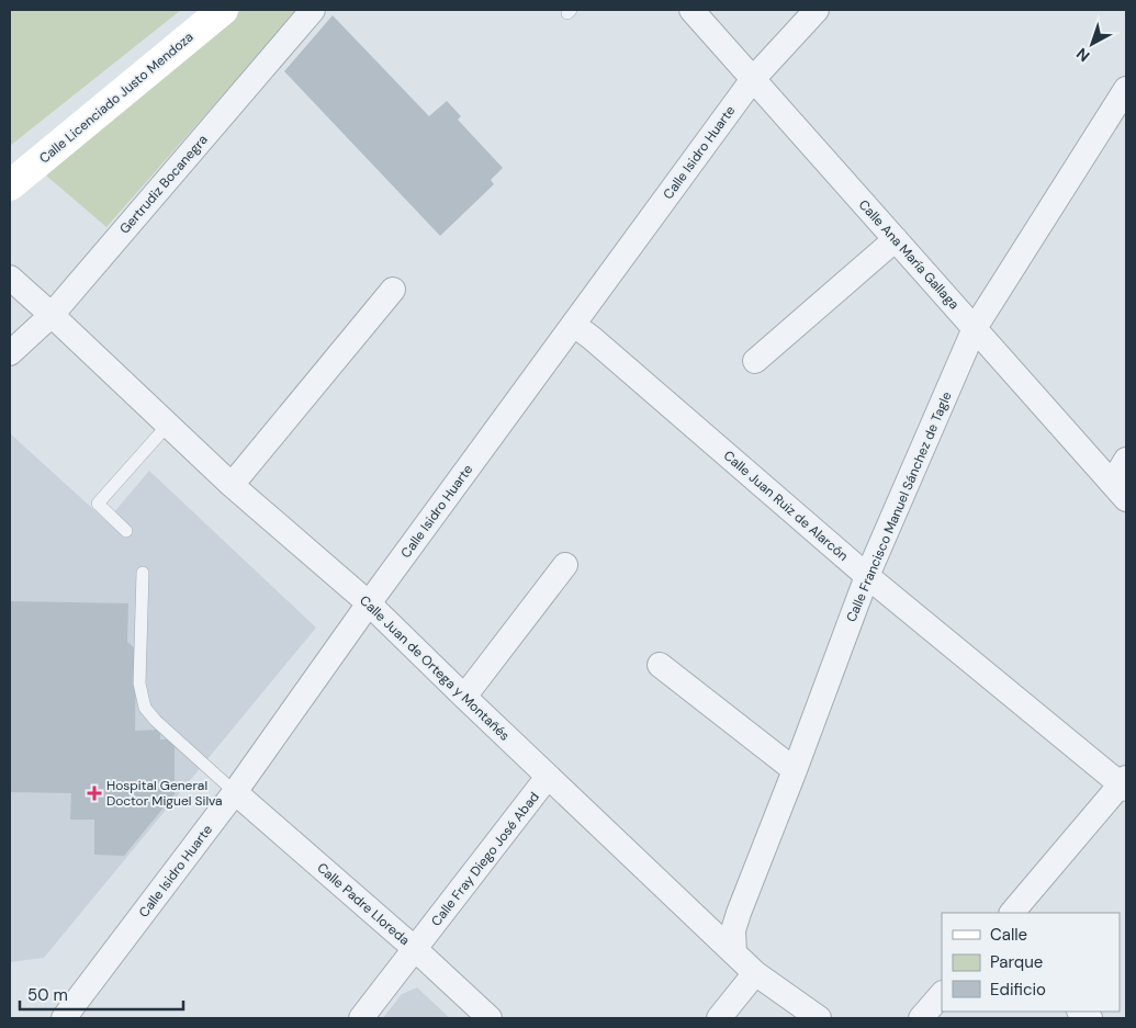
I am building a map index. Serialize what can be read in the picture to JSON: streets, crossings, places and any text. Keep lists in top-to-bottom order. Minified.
{"streets":{"street":["Calle Licenciado Justo Mendoza","Calle Isidro Huarte","Gertrudiz Bocanegra","Calle Ana María Gallaga","Calle Juan Ruiz de Alarcón","Calle Francisco Manuel Sánchez de Tagle","Calle Juan de Ortega y Montañés","Calle Fray Diego José Abad","Calle Padre Lloreda"]},"crossings":[["Calle Isidro Huarte","Calle Ana María Gallaga"],["Calle Isidro Huarte","Calle Juan Ruiz de Alarcón"],["Calle Isidro Huarte","Calle Juan de Ortega y Montañés"],["Calle Isidro Huarte","Calle Padre Lloreda"],["Gertrudiz Bocanegra","Calle Juan de Ortega y Montañés"],["Calle Ana María Gallaga","Calle Francisco Manuel Sánchez de Tagle"],["Calle Juan Ruiz de Alarcón","Calle Francisco Manuel Sánchez de Tagle"],["Calle Francisco Manuel Sánchez de Tagle","Calle Juan de Ortega y Montañés"],["Calle Juan de Ortega y Montañés","Calle Fray Diego José Abad"],["Calle Fray Diego José Abad","Calle Padre Lloreda"]],"places":{"health":["Hospital General Doctor Miguel Silva"]},"legend":["Calle","Parque","Edificio"],"scale_bar":"50 m","north":"bottom left"}
